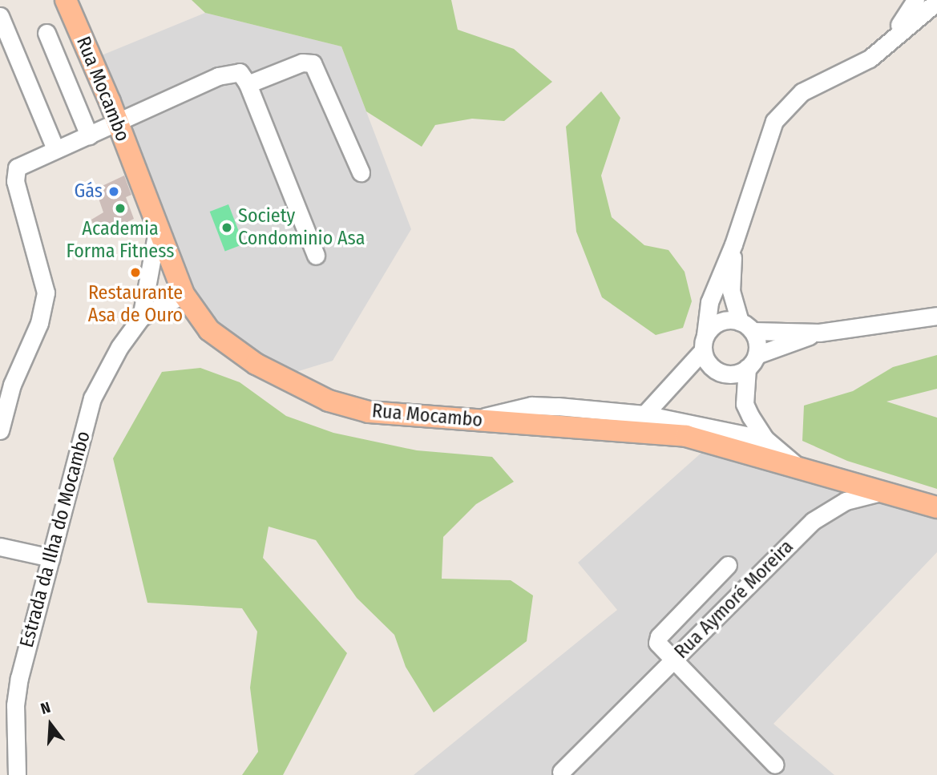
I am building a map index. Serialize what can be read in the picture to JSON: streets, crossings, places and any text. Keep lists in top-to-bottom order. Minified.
{"streets":{"main road":["Rua Mocambo"],"street":["Estrada da Ilha do Mocambo","Rua Aymoré Moreira"]},"crossings":[["Rua Mocambo","Estrada da Ilha do Mocambo"],["Rua Mocambo","Rua Aymoré Moreira"]],"places":["Gás","Academia Forma Fitness","Society Condominio Asa","Restaurante Asa de Ouro"],"north":"top"}
